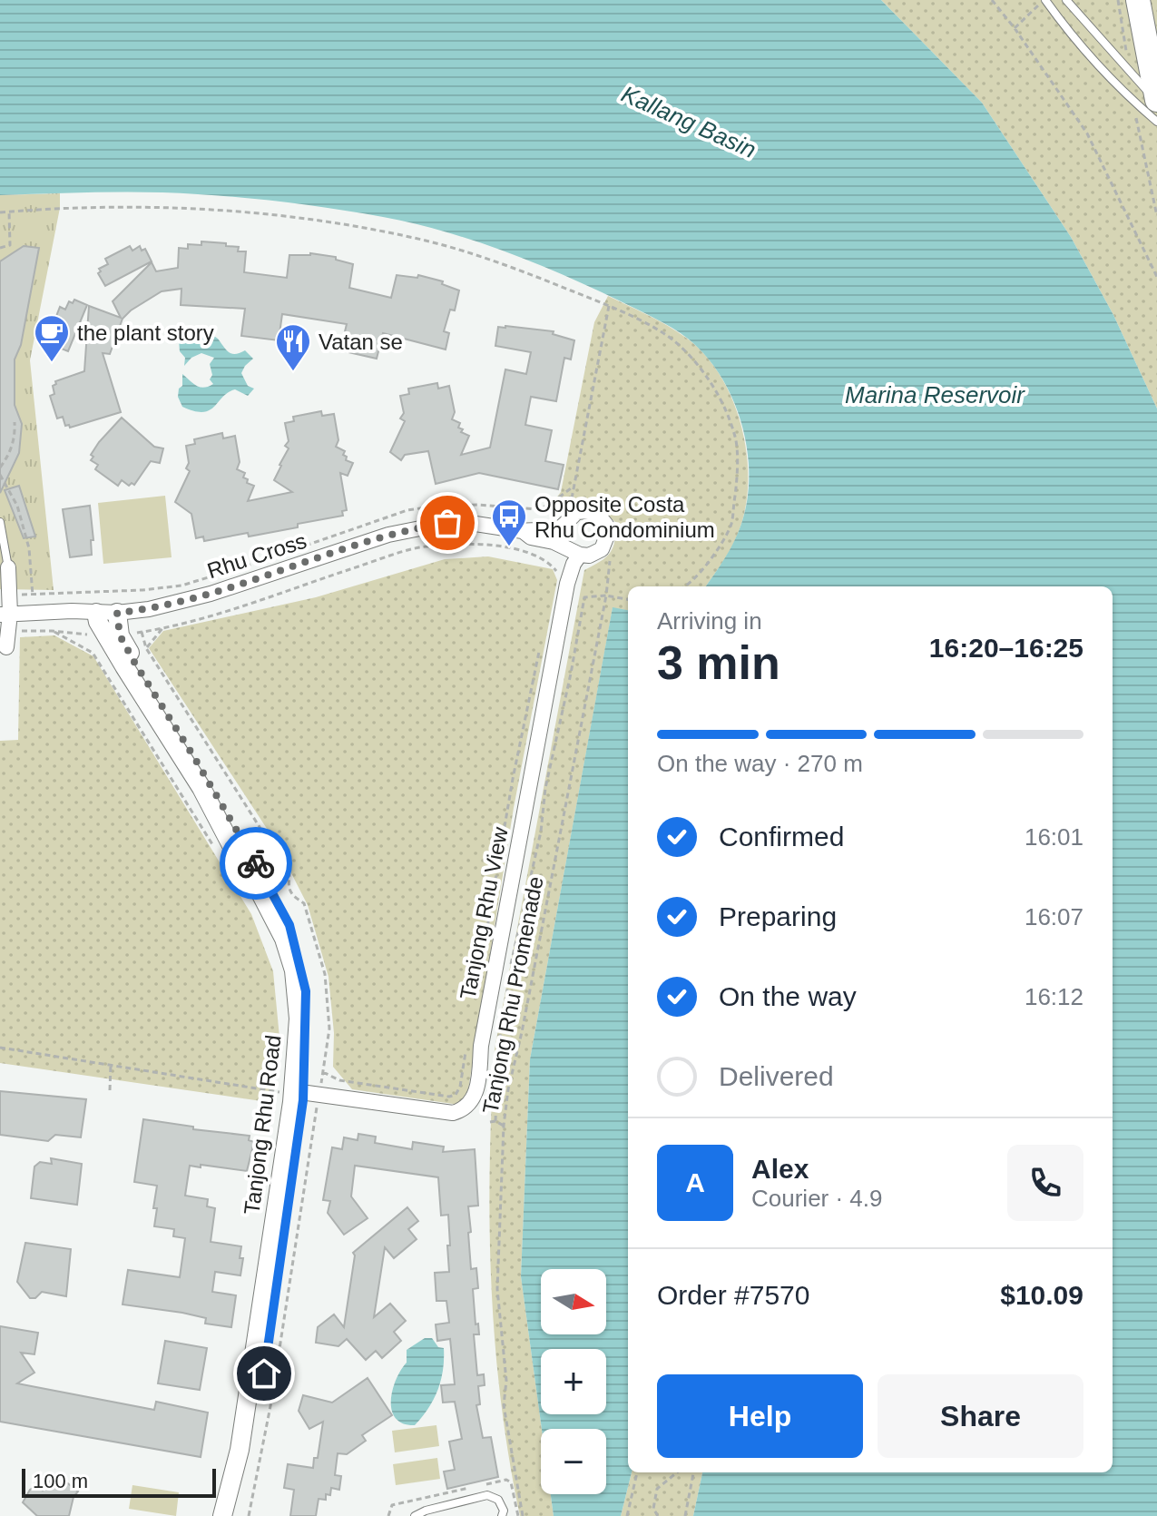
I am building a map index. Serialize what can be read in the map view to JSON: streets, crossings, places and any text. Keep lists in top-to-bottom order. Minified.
{"streets":{"street":["Rhu Cross","Tanjong Rhu View","Tanjong Rhu Road"],"path":["Tanjong Rhu Promenade"]},"crossings":[["Rhu Cross","Tanjong Rhu View"],["Rhu Cross","Tanjong Rhu Promenade"],["Rhu Cross","Tanjong Rhu Road"],["Tanjong Rhu View","Tanjong Rhu Road"]],"water":["Kallang Basin","Marina Reservoir"],"places":{"cafe":["the plant story"],"restaurant":["Vatan se"],"bus stop":["Opposite Costa Rhu Condominium"]},"scale_bar":"100 m","north":"right","page":{"heading":["3 min","Arriving in","16:20–16:25"],"panel":["Alex","Courier · 4.9","Order #7570","$10.09"],"bar":"On the way · 270 m","list":[["Confirmed","16:01"],["Preparing","16:07"],["On the way","16:12"],"Delivered"],"round":"A","map_buttons":["+","−"],"buttons":["Help","Share"],"scale":"100 m"}}
